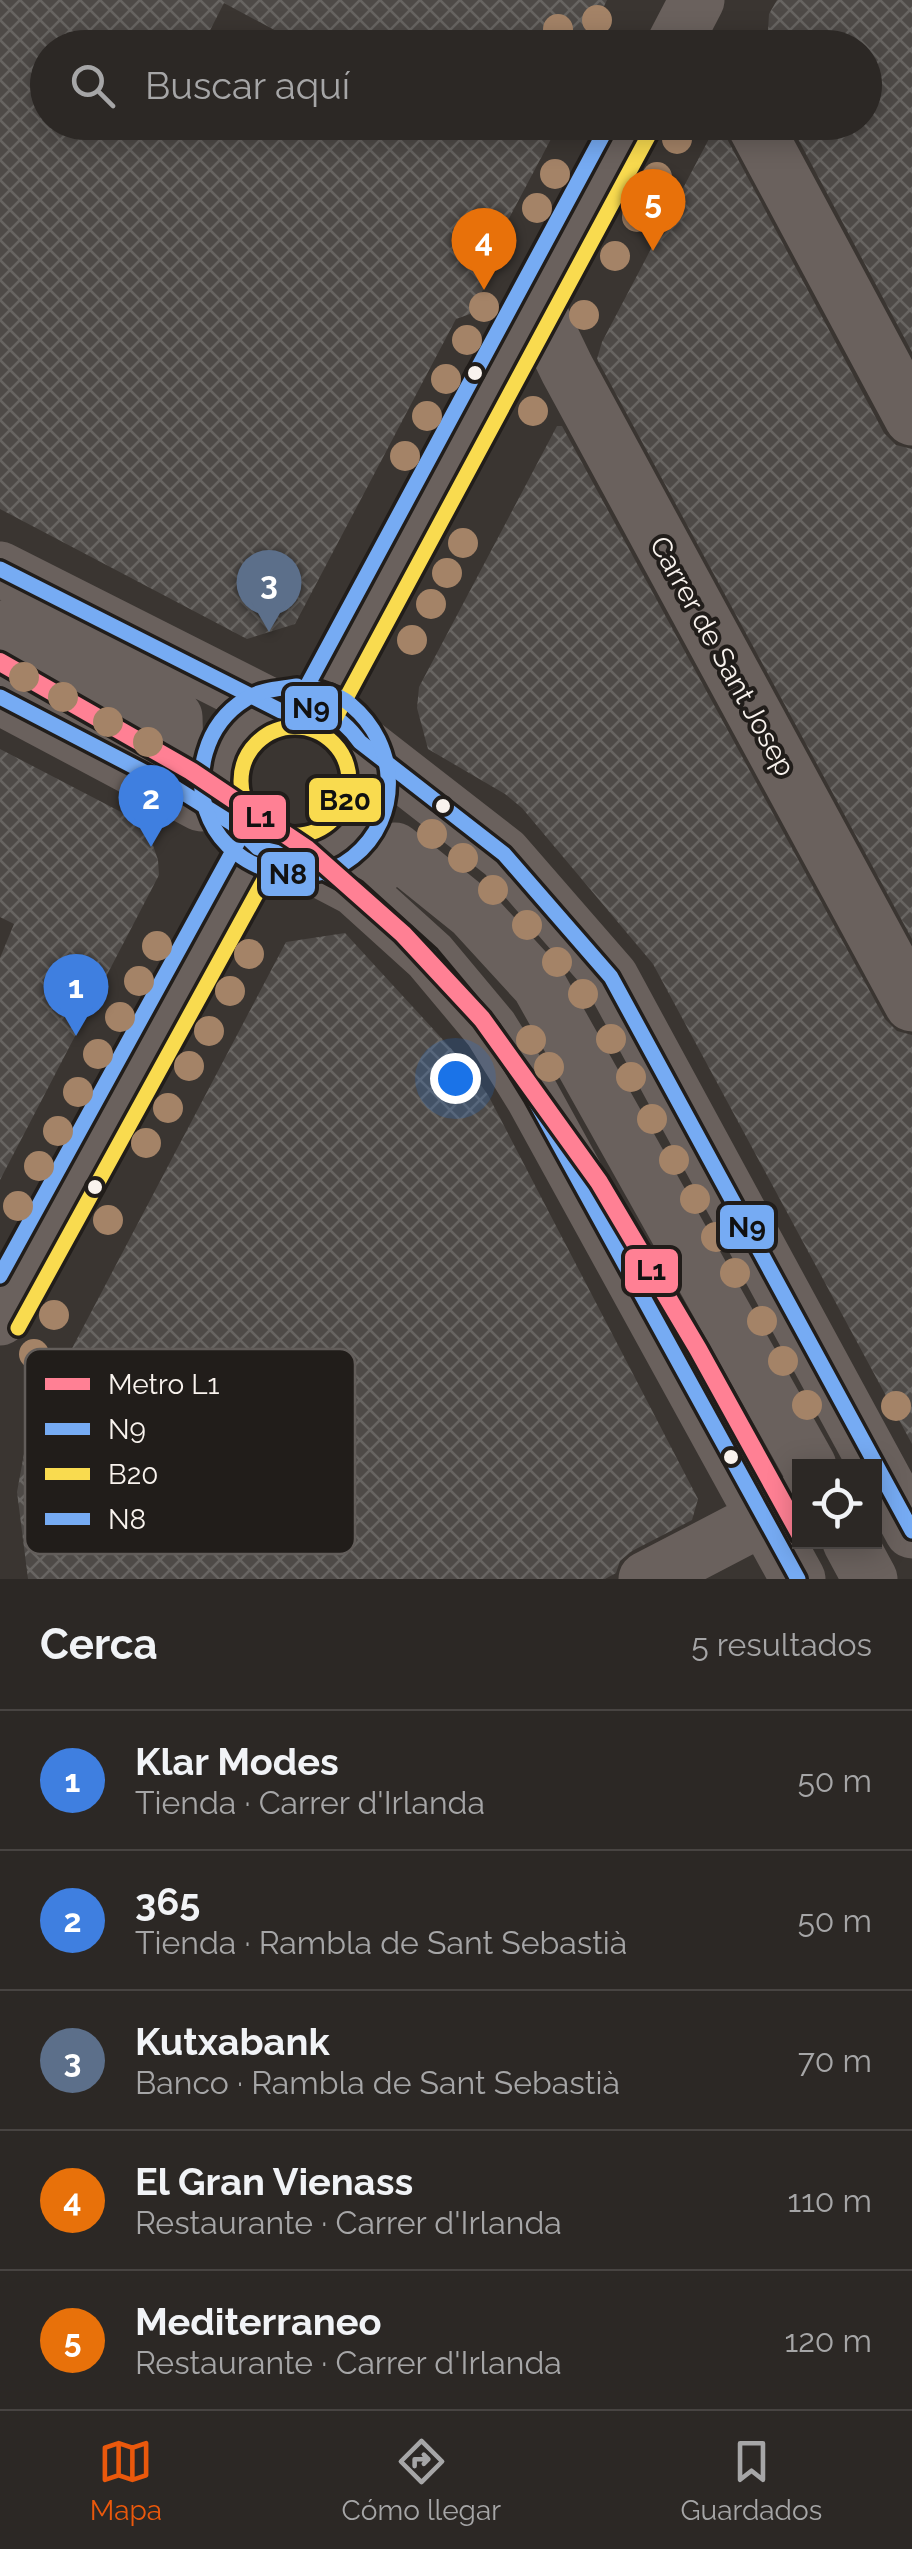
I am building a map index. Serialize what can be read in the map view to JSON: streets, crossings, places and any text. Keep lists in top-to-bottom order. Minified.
{"streets":{"street":["Carrer de Sant Josep"]},"lines":["transit line B20","transit line N8","transit line N9","metro line L1"],"legend":["Metro L1","N9","B20","N8"],"page":{"search":"Buscar aquí","pins":["5","4","3","2","1"],"heading":["Cerca","5 resultados"],"list":[{"mark":"1","name":"Klar Modes","note":"Tienda · Carrer d'Irlanda","value":"50 m"},{"mark":"2","name":"365","note":"Tienda · Rambla de Sant Sebastià","value":"50 m"},{"mark":"3","name":"Kutxabank","note":"Banco · Rambla de Sant Sebastià","value":"70 m"},{"mark":"4","name":"El Gran Vienass","note":"Restaurante · Carrer d'Irlanda","value":"110 m"},{"mark":"5","name":"Mediterraneo","note":"Restaurante · Carrer d'Irlanda","value":"120 m"}],"nav":["Mapa","Cómo llegar","Guardados"]}}
